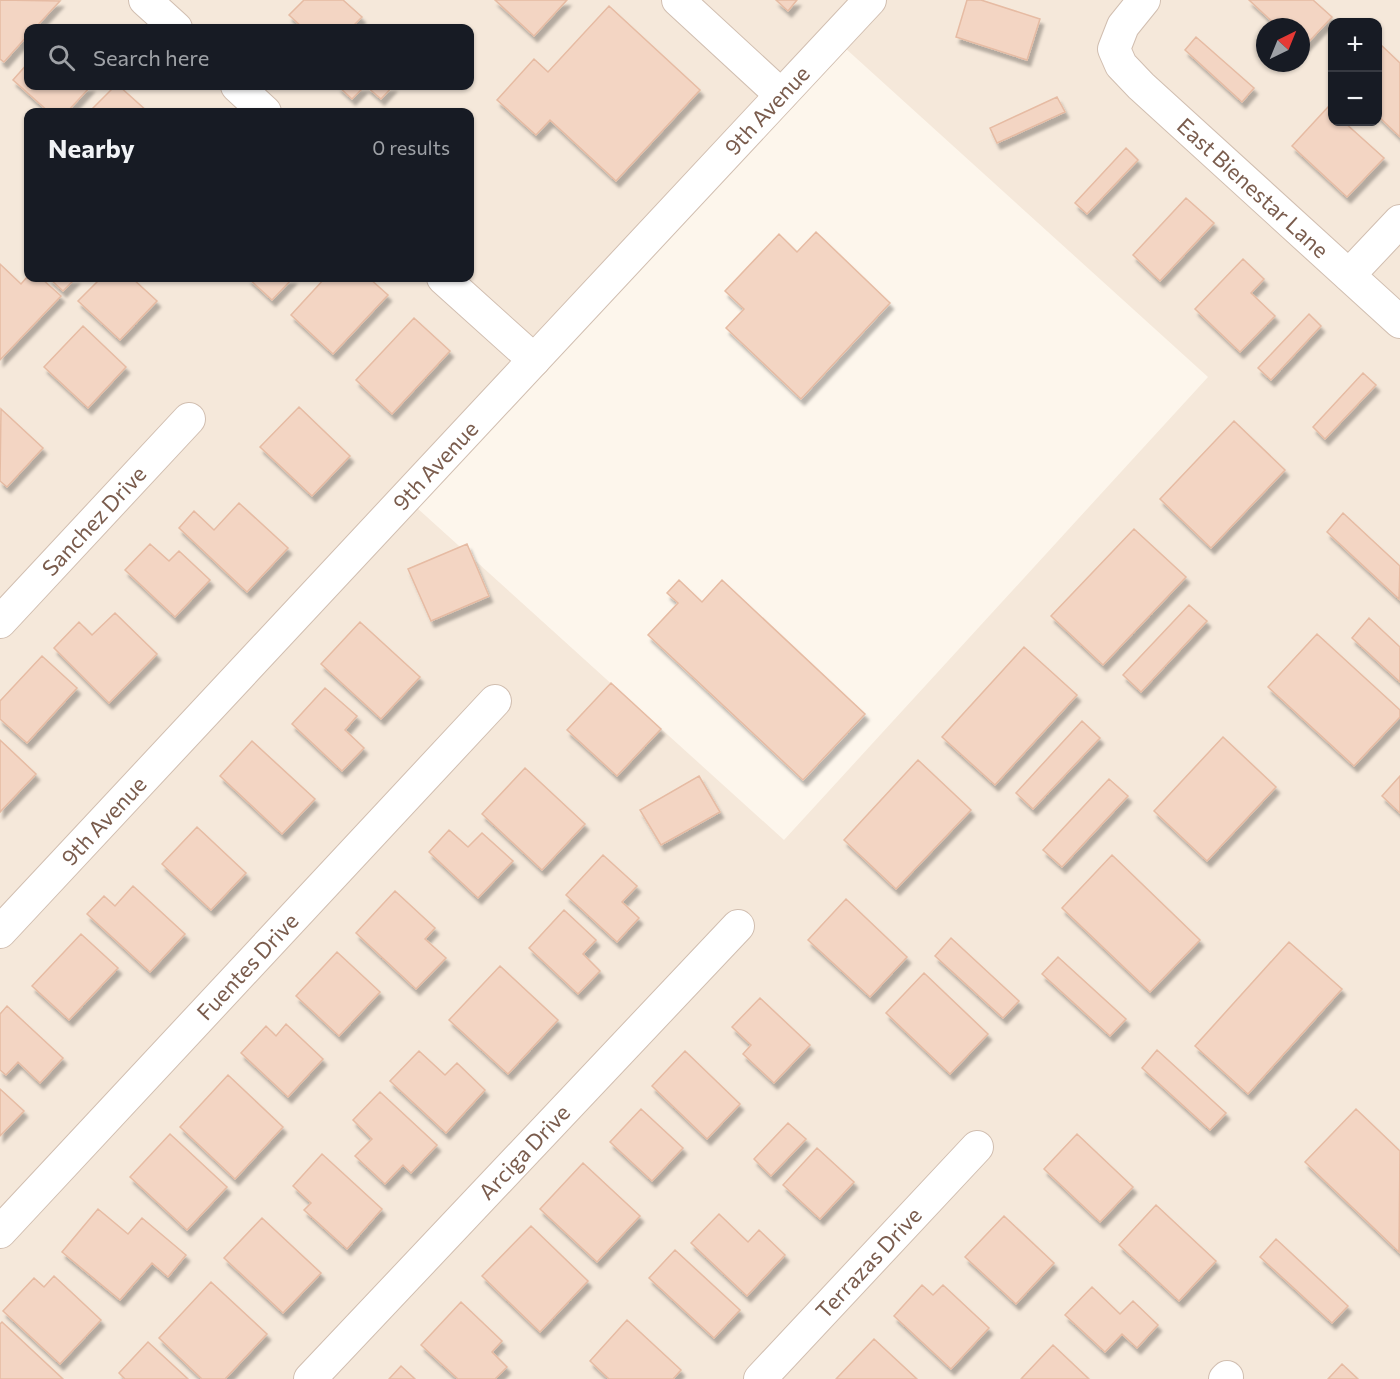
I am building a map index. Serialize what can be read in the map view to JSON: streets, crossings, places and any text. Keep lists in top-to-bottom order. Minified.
{"streets":{"street":["9th Avenue","East Bienestar Lane","Sanchez Drive","Fuentes Drive","Arciga Drive","Terrazas Drive"]},"north":"top right","page":{"map_buttons":["+","−"],"search":"Search here","heading":["Nearby","0 results"]}}
